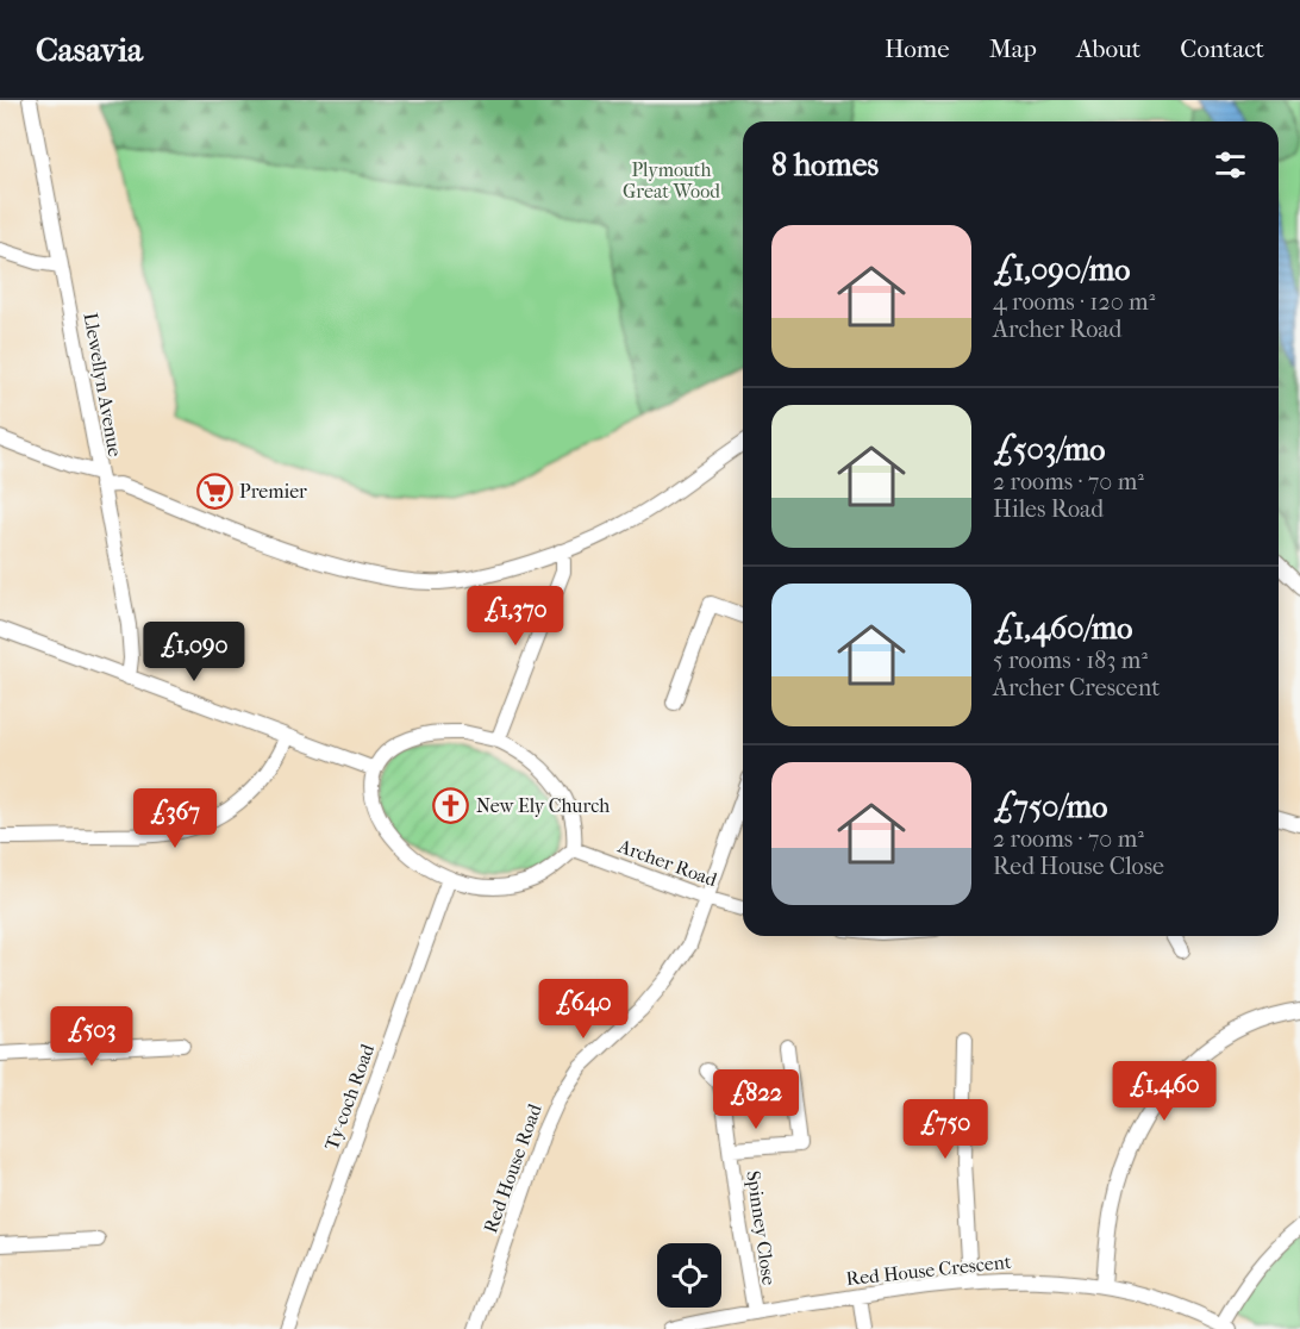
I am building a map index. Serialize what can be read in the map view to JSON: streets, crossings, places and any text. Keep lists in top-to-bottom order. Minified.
{"streets":{"street":["Llewellyn Avenue","Archer Road","Ty-coch Road","Red House Road","Spinney Close","Red House Crescent"]},"crossings":[["Archer Road","Ty-coch Road"],["Archer Road","Red House Road"],["Spinney Close","Red House Crescent"]],"parks":["Plymouth Great Wood"],"places":{"supermarket":["Premier"],"church":["New Ely Church"]},"page":{"header":"Casavia","nav":["Home","Map","About","Contact"],"heading":"8 homes","list":[{"name":"£1,090/mo","note":"4 rooms · 120 m² · Archer Road"},{"name":"£503/mo","note":"2 rooms · 70 m² · Hiles Road"},{"name":"£1,460/mo","note":"5 rooms · 183 m² · Archer Crescent"},{"name":"£750/mo","note":"2 rooms · 70 m² · Red House Close"}],"price":["£1,370","£1,090","£367","£640","£503","£1,460","£822","£750"]}}
